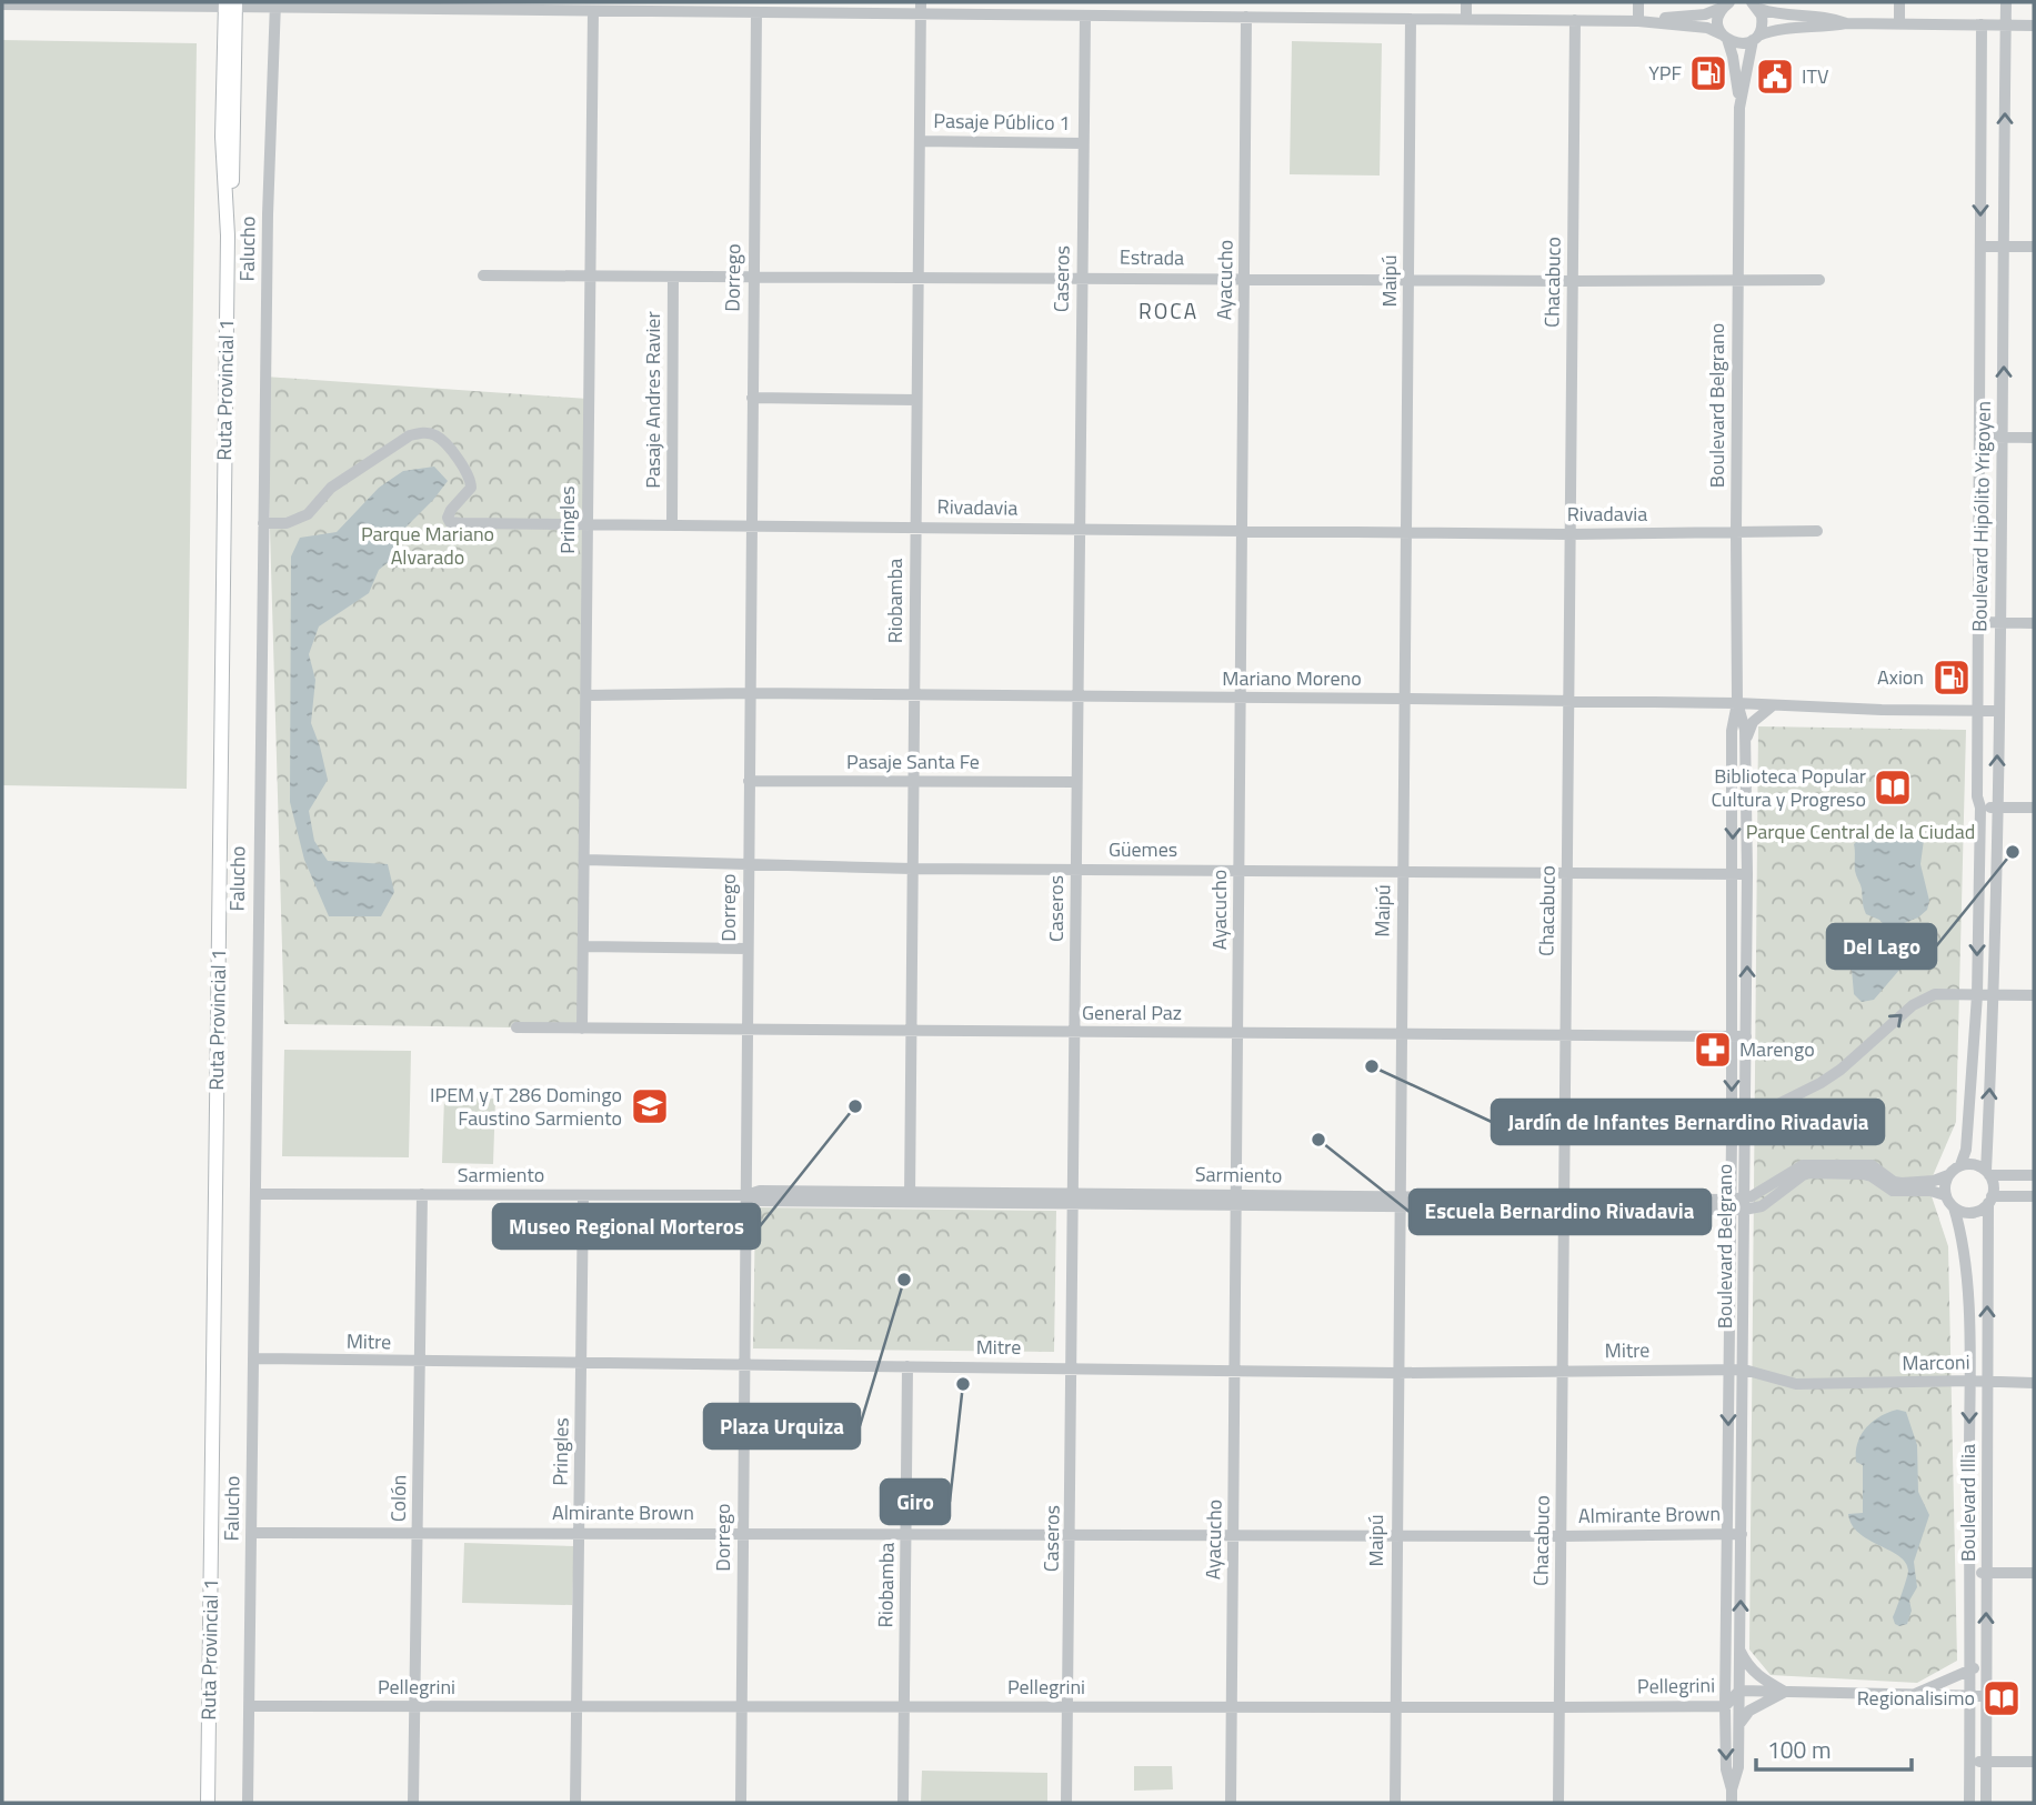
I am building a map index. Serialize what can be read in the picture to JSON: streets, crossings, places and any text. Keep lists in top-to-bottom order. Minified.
{"streets":{"main road":["Ruta Provincial 1"],"street":["Pasaje Público 1","Falucho","Estrada","Dorrego","Caseros","Ayacucho","Maipú","Chacabuco","Pasaje Andres Ravier","Boulevard Belgrano","Rivadavia","Boulevard Hipólito Yrigoyen","Pringles","Riobamba","Mariano Moreno","Pasaje Santa Fe","Güemes","General Paz","Sarmiento","Mitre","Marconi","Colón","Boulevard Illia","Almirante Brown","Pellegrini"]},"crossings":[["Pasaje Público 1","Caseros"],["Pasaje Público 1","Riobamba"],["Falucho","Rivadavia"],["Falucho","Sarmiento"],["Falucho","Mitre"],["Falucho","Almirante Brown"],["Falucho","Pellegrini"],["Estrada","Dorrego"],["Estrada","Caseros"],["Estrada","Ayacucho"],["Estrada","Maipú"],["Estrada","Chacabuco"],["Estrada","Pasaje Andres Ravier"],["Estrada","Boulevard Belgrano"],["Estrada","Pringles"],["Estrada","Riobamba"],["Dorrego","Rivadavia"],["Dorrego","Mariano Moreno"],["Dorrego","Pasaje Santa Fe"],["Dorrego","Güemes"],["Dorrego","General Paz"],["Dorrego","Sarmiento"],["Dorrego","Mitre"],["Dorrego","Almirante Brown"],["Dorrego","Pellegrini"],["Caseros","Rivadavia"],["Caseros","Mariano Moreno"],["Caseros","Pasaje Santa Fe"],["Caseros","Güemes"],["Caseros","General Paz"],["Caseros","Sarmiento"],["Caseros","Mitre"],["Caseros","Almirante Brown"],["Caseros","Pellegrini"],["Ayacucho","Rivadavia"],["Ayacucho","Mariano Moreno"],["Ayacucho","Güemes"],["Ayacucho","General Paz"],["Ayacucho","Sarmiento"],["Ayacucho","Mitre"],["Ayacucho","Almirante Brown"],["Ayacucho","Pellegrini"],["Maipú","Rivadavia"],["Maipú","Mariano Moreno"],["Maipú","Güemes"],["Maipú","General Paz"],["Maipú","Sarmiento"],["Maipú","Mitre"],["Maipú","Almirante Brown"],["Maipú","Pellegrini"],["Chacabuco","Rivadavia"],["Chacabuco","Mariano Moreno"],["Chacabuco","Güemes"],["Chacabuco","General Paz"],["Chacabuco","Sarmiento"],["Chacabuco","Mitre"],["Chacabuco","Almirante Brown"],["Chacabuco","Pellegrini"],["Pasaje Andres Ravier","Rivadavia"],["Boulevard Belgrano","Rivadavia"],["Boulevard Belgrano","Mariano Moreno"],["Boulevard Belgrano","Güemes"],["Boulevard Belgrano","General Paz"],["Boulevard Belgrano","Sarmiento"],["Boulevard Belgrano","Mitre"],["Boulevard Belgrano","Marconi"],["Boulevard Belgrano","Almirante Brown"],["Boulevard Belgrano","Pellegrini"],["Rivadavia","Pringles"],["Rivadavia","Riobamba"],["Boulevard Hipólito Yrigoyen","Mariano Moreno"],["Boulevard Hipólito Yrigoyen","Boulevard Illia"],["Pringles","Mariano Moreno"],["Pringles","Güemes"],["Pringles","General Paz"],["Pringles","Sarmiento"],["Pringles","Mitre"],["Pringles","Almirante Brown"],["Pringles","Pellegrini"],["Riobamba","Mariano Moreno"],["Riobamba","Pasaje Santa Fe"],["Riobamba","Güemes"],["Riobamba","General Paz"],["Riobamba","Sarmiento"],["Riobamba","Mitre"],["Riobamba","Almirante Brown"],["Riobamba","Pellegrini"],["Sarmiento","Colón"],["Mitre","Marconi"],["Mitre","Colón"],["Marconi","Boulevard Illia"],["Colón","Almirante Brown"],["Colón","Pellegrini"],["Boulevard Illia","Pellegrini"]],"districts":["ROCA"],"parks":["Parque Mariano Alvarado","Parque Central de la Ciudad"],"places":{"fuel station":["YPF","Axion"],"public building":["ITV"],"library":["Biblioteca Popular Cultura y Progreso","Regionalisimo"],"other":["Del Lago","Jardín de Infantes Bernardino Rivadavia","Museo Regional Morteros","Escuela Bernardino Rivadavia","Plaza Urquiza","Giro"],"pharmacy":["Marengo"],"school or university":["IPEM y T 286 Domingo Faustino Sarmiento"]},"scale_bar":"100 m"}
